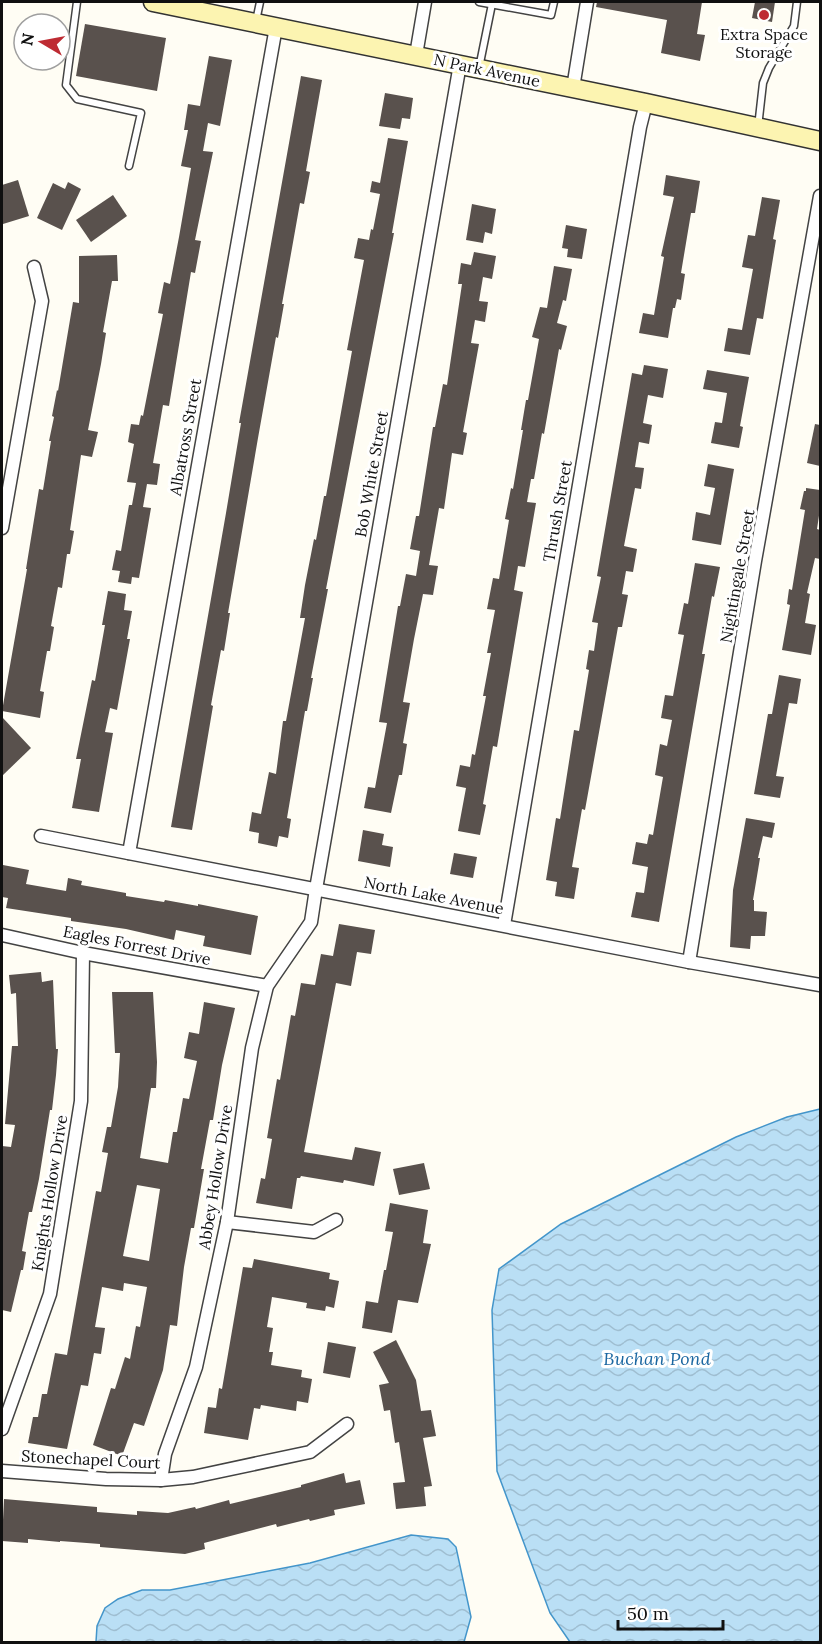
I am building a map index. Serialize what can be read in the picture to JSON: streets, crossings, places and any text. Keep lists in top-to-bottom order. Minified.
{"streets":{"main road":["N Park Avenue"],"street":["Albatross Street","Bob White Street","Thrush Street","Nightingale Street","North Lake Avenue","Eagles Forrest Drive","Abbey Hollow Drive","Knights Hollow Drive","Stonechapel Court"]},"crossings":[["N Park Avenue","Albatross Street"],["N Park Avenue","Bob White Street"],["N Park Avenue","Thrush Street"],["Albatross Street","North Lake Avenue"],["Bob White Street","North Lake Avenue"],["Bob White Street","Abbey Hollow Drive"],["Thrush Street","North Lake Avenue"],["Nightingale Street","North Lake Avenue"],["North Lake Avenue","Abbey Hollow Drive"],["Eagles Forrest Drive","Abbey Hollow Drive"],["Eagles Forrest Drive","Knights Hollow Drive"],["Abbey Hollow Drive","Stonechapel Court"]],"water":["Buchan Pond"],"places":["Extra Space Storage"],"scale_bar":"50 m","north":"left"}
